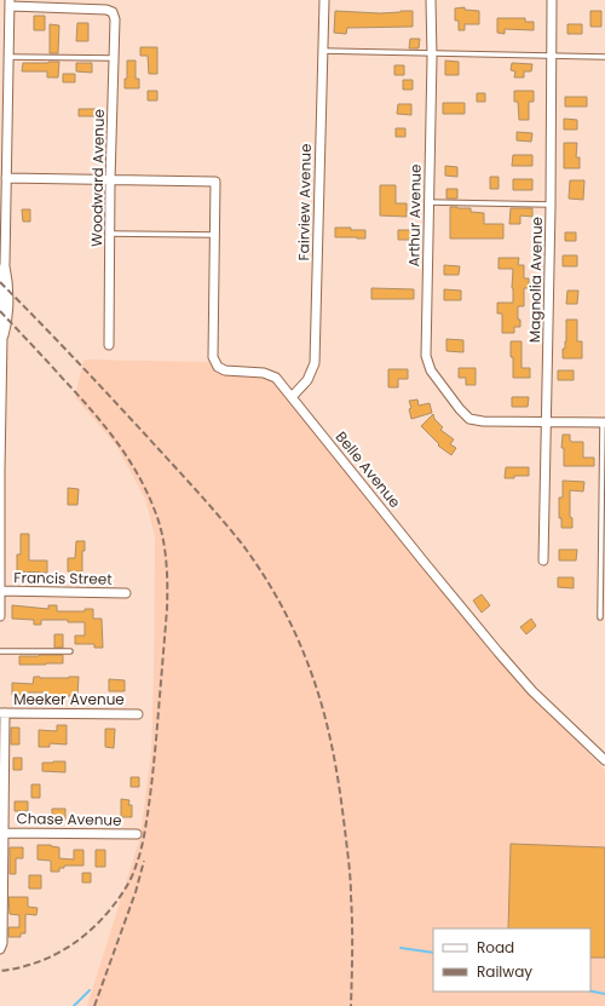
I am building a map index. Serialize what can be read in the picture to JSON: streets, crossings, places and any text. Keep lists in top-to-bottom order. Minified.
{"streets":{"street":["Woodward Avenue","Fairview Avenue","Arthur Avenue","Magnolia Avenue","Belle Avenue","Francis Street","Meeker Avenue","Chase Avenue"]},"crossings":[["Woodward Avenue","Belle Avenue"],["Fairview Avenue","Belle Avenue"],["Arthur Avenue","Magnolia Avenue"]],"legend":["Road","Railway"]}
